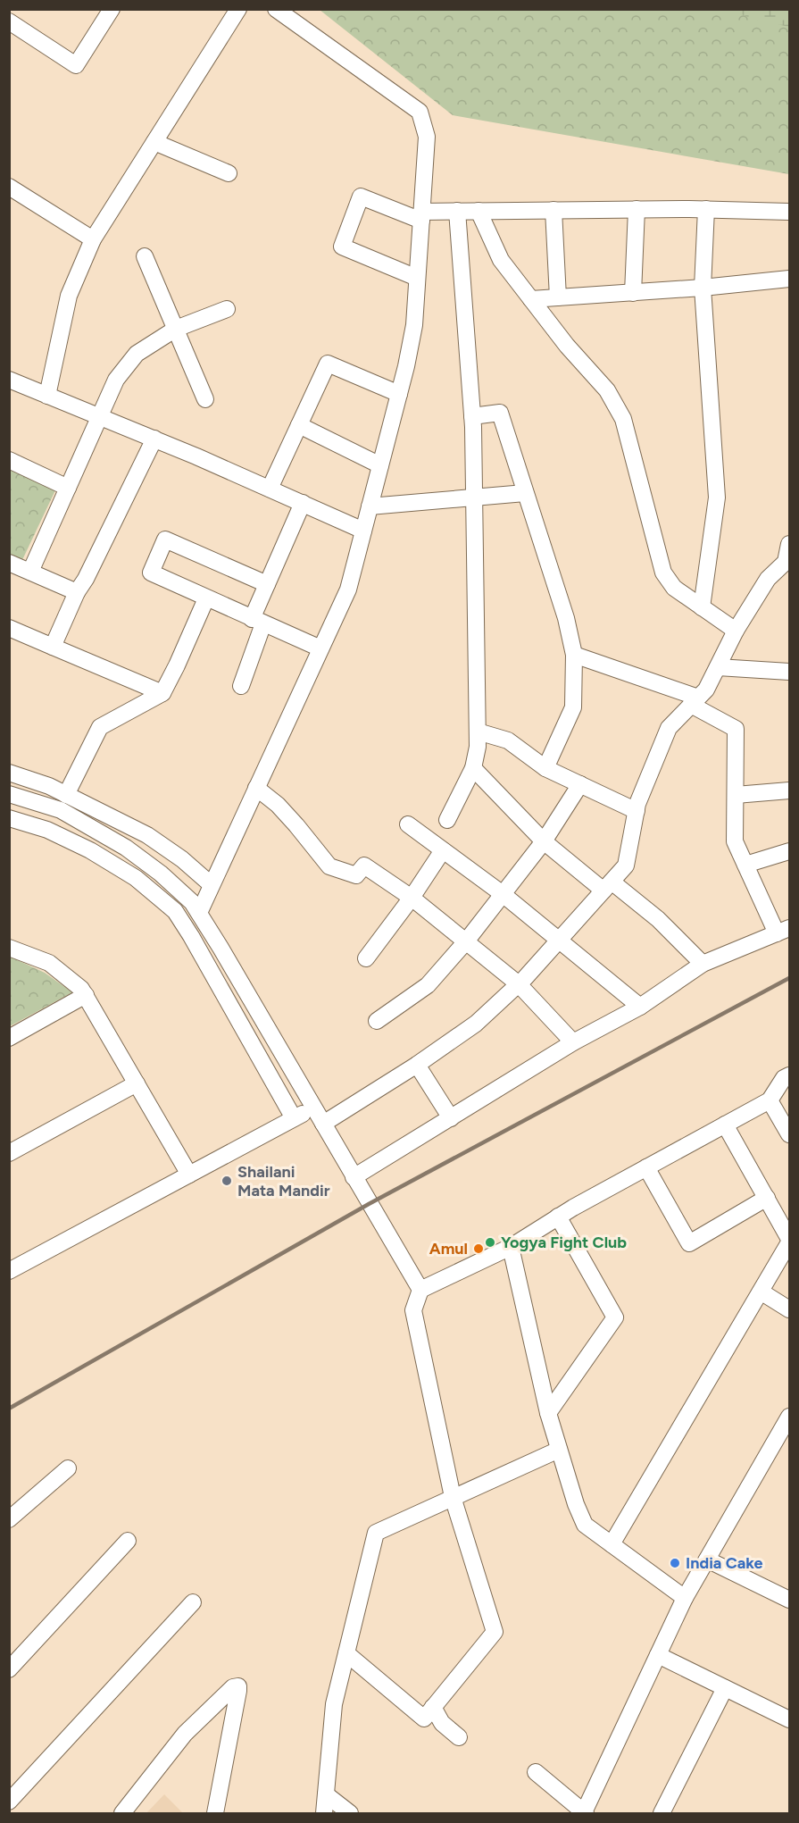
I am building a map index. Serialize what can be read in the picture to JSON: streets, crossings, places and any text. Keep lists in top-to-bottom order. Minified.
{"places":["Shailani Mata Mandir","Yogya Fight Club","Amul","India Cake"]}
